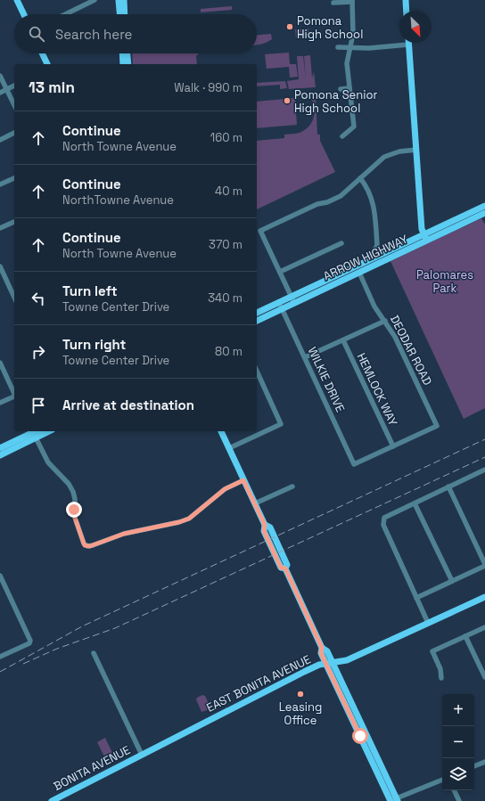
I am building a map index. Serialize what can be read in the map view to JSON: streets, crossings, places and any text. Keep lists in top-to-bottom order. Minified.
{"streets":{"main road":["ARROW HIGHWAY","DEODAR ROAD","EAST BONITA AVENUE","BONITA AVENUE"],"street":["WILKIE DRIVE","HEMLOCK WAY"]},"crossings":[["ARROW HIGHWAY","DEODAR ROAD"],["ARROW HIGHWAY","WILKIE DRIVE"],["DEODAR ROAD","WILKIE DRIVE"],["DEODAR ROAD","HEMLOCK WAY"],["WILKIE DRIVE","HEMLOCK WAY"],["EAST BONITA AVENUE","BONITA AVENUE"]],"parks":["Palomares Park"],"places":["Pomona High School","Pomona Senior High School","Leasing Office"],"north":"bottom right","page":{"search":"Search here","heading":["13 min","Walk · 990 m"],"list":[["Continue","North Towne Avenue","160 m"],["Continue","NorthTowne Avenue","40 m"],["Continue","North Towne Avenue","370 m"],["Turn left","Towne Center Drive","340 m"],["Turn right","Towne Center Drive","80 m"],"Arrive at destination"],"map_buttons":["+","−"]}}
